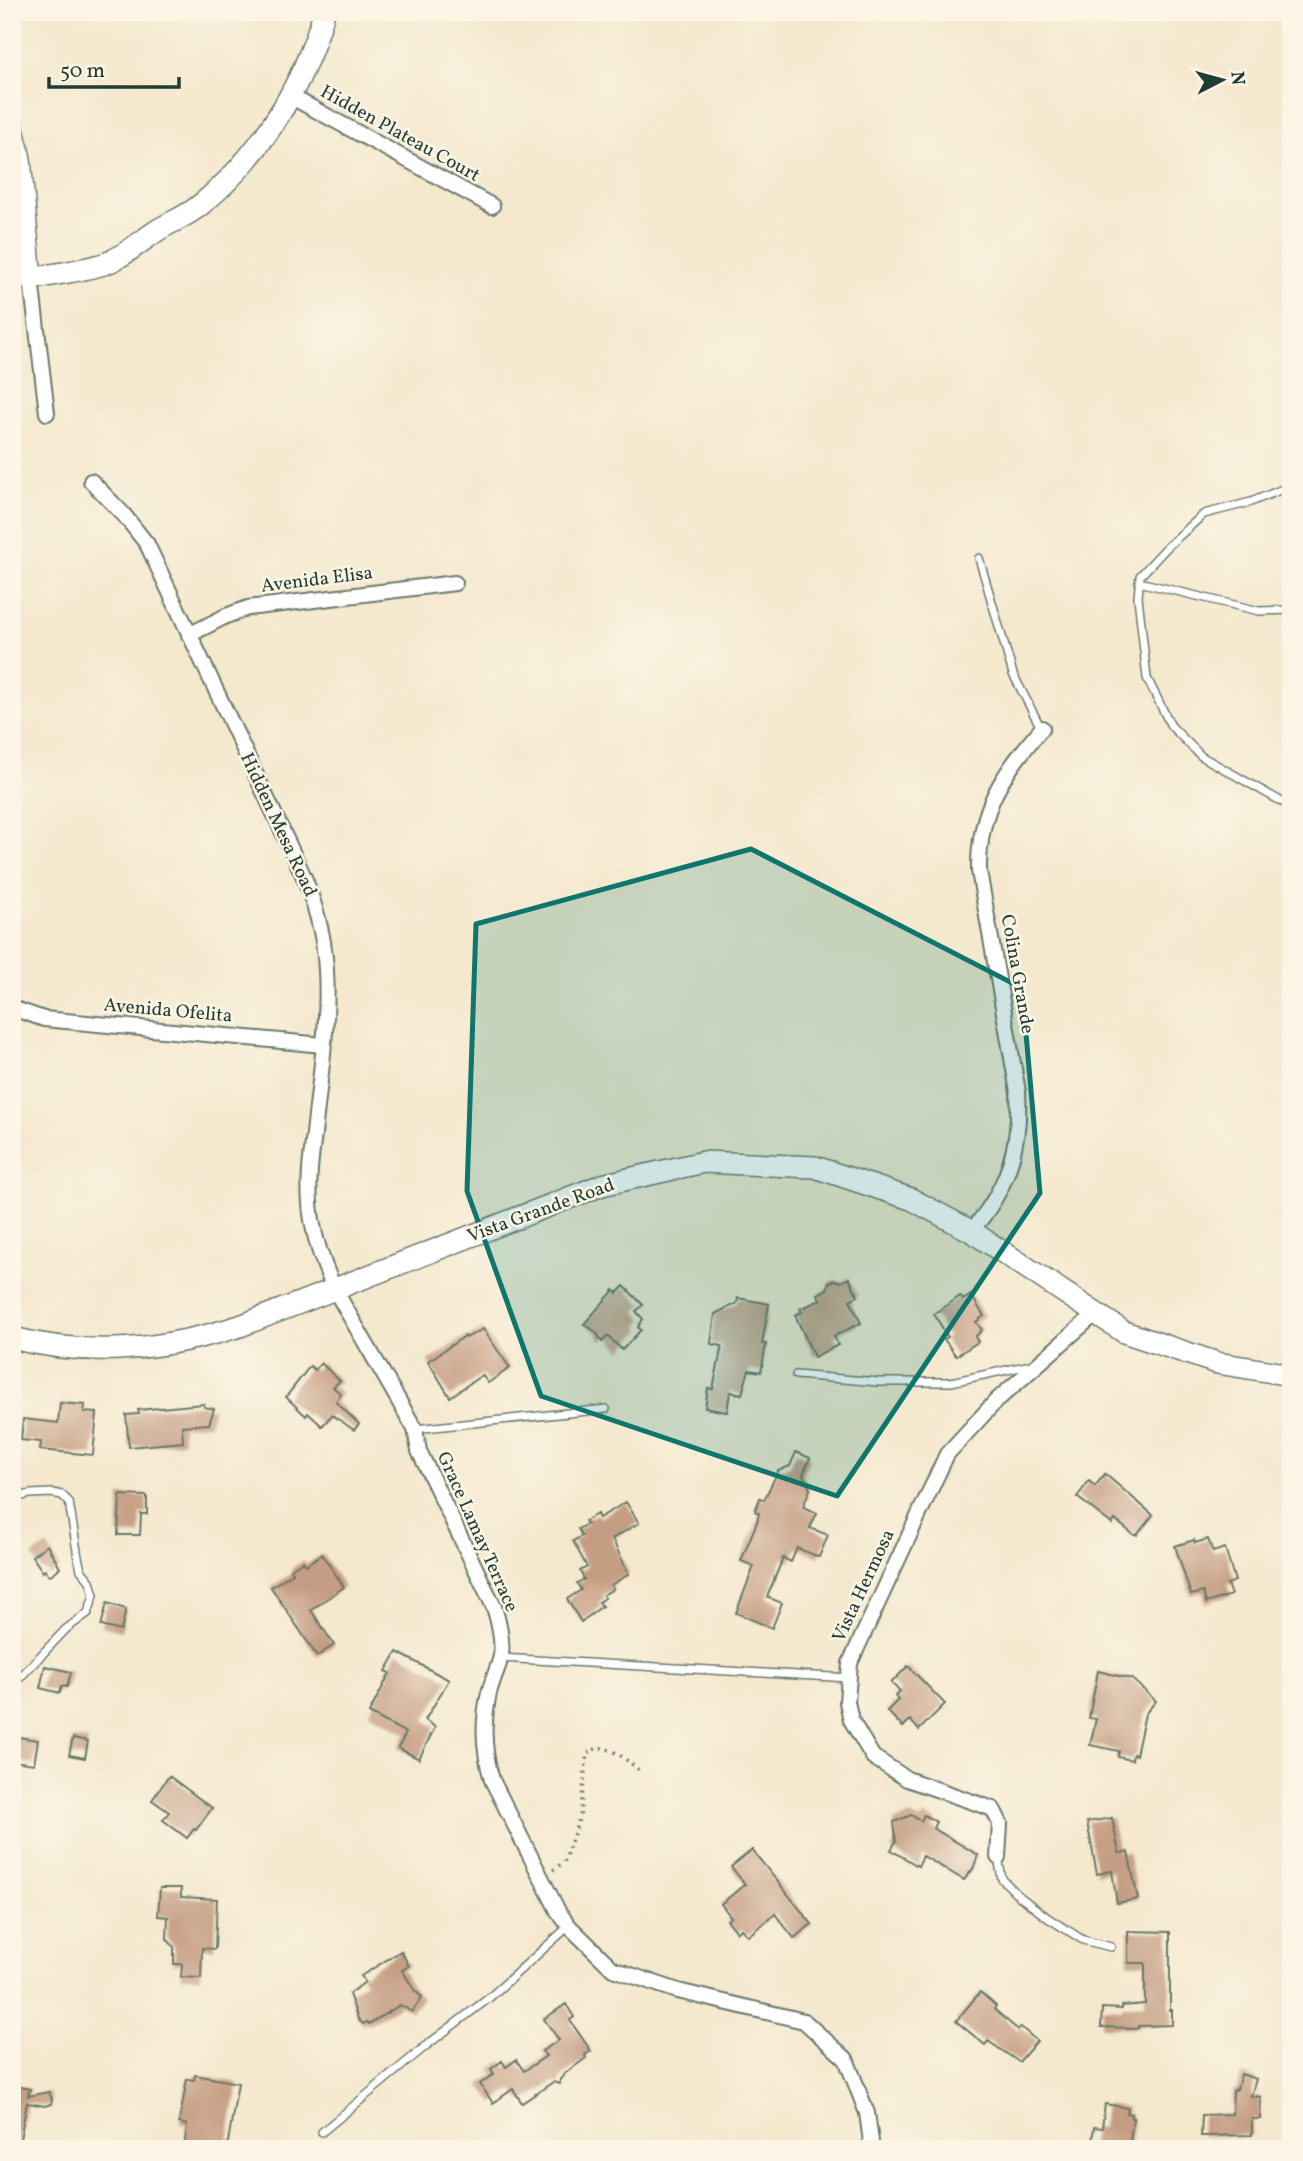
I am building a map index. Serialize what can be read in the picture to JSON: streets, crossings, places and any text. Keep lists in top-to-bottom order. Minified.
{"streets":{"street":["Hidden Plateau Court","Avenida Elisa","Hidden Mesa Road","Colina Grande","Avenida Ofelita","Vista Grande Road","Grace Lamay Terrace","Vista Hermosa"]},"crossings":[["Avenida Elisa","Hidden Mesa Road"],["Hidden Mesa Road","Avenida Ofelita"],["Hidden Mesa Road","Vista Grande Road"],["Hidden Mesa Road","Grace Lamay Terrace"],["Colina Grande","Vista Grande Road"],["Vista Grande Road","Grace Lamay Terrace"],["Vista Grande Road","Vista Hermosa"]],"scale_bar":"50 m","north":"right"}
